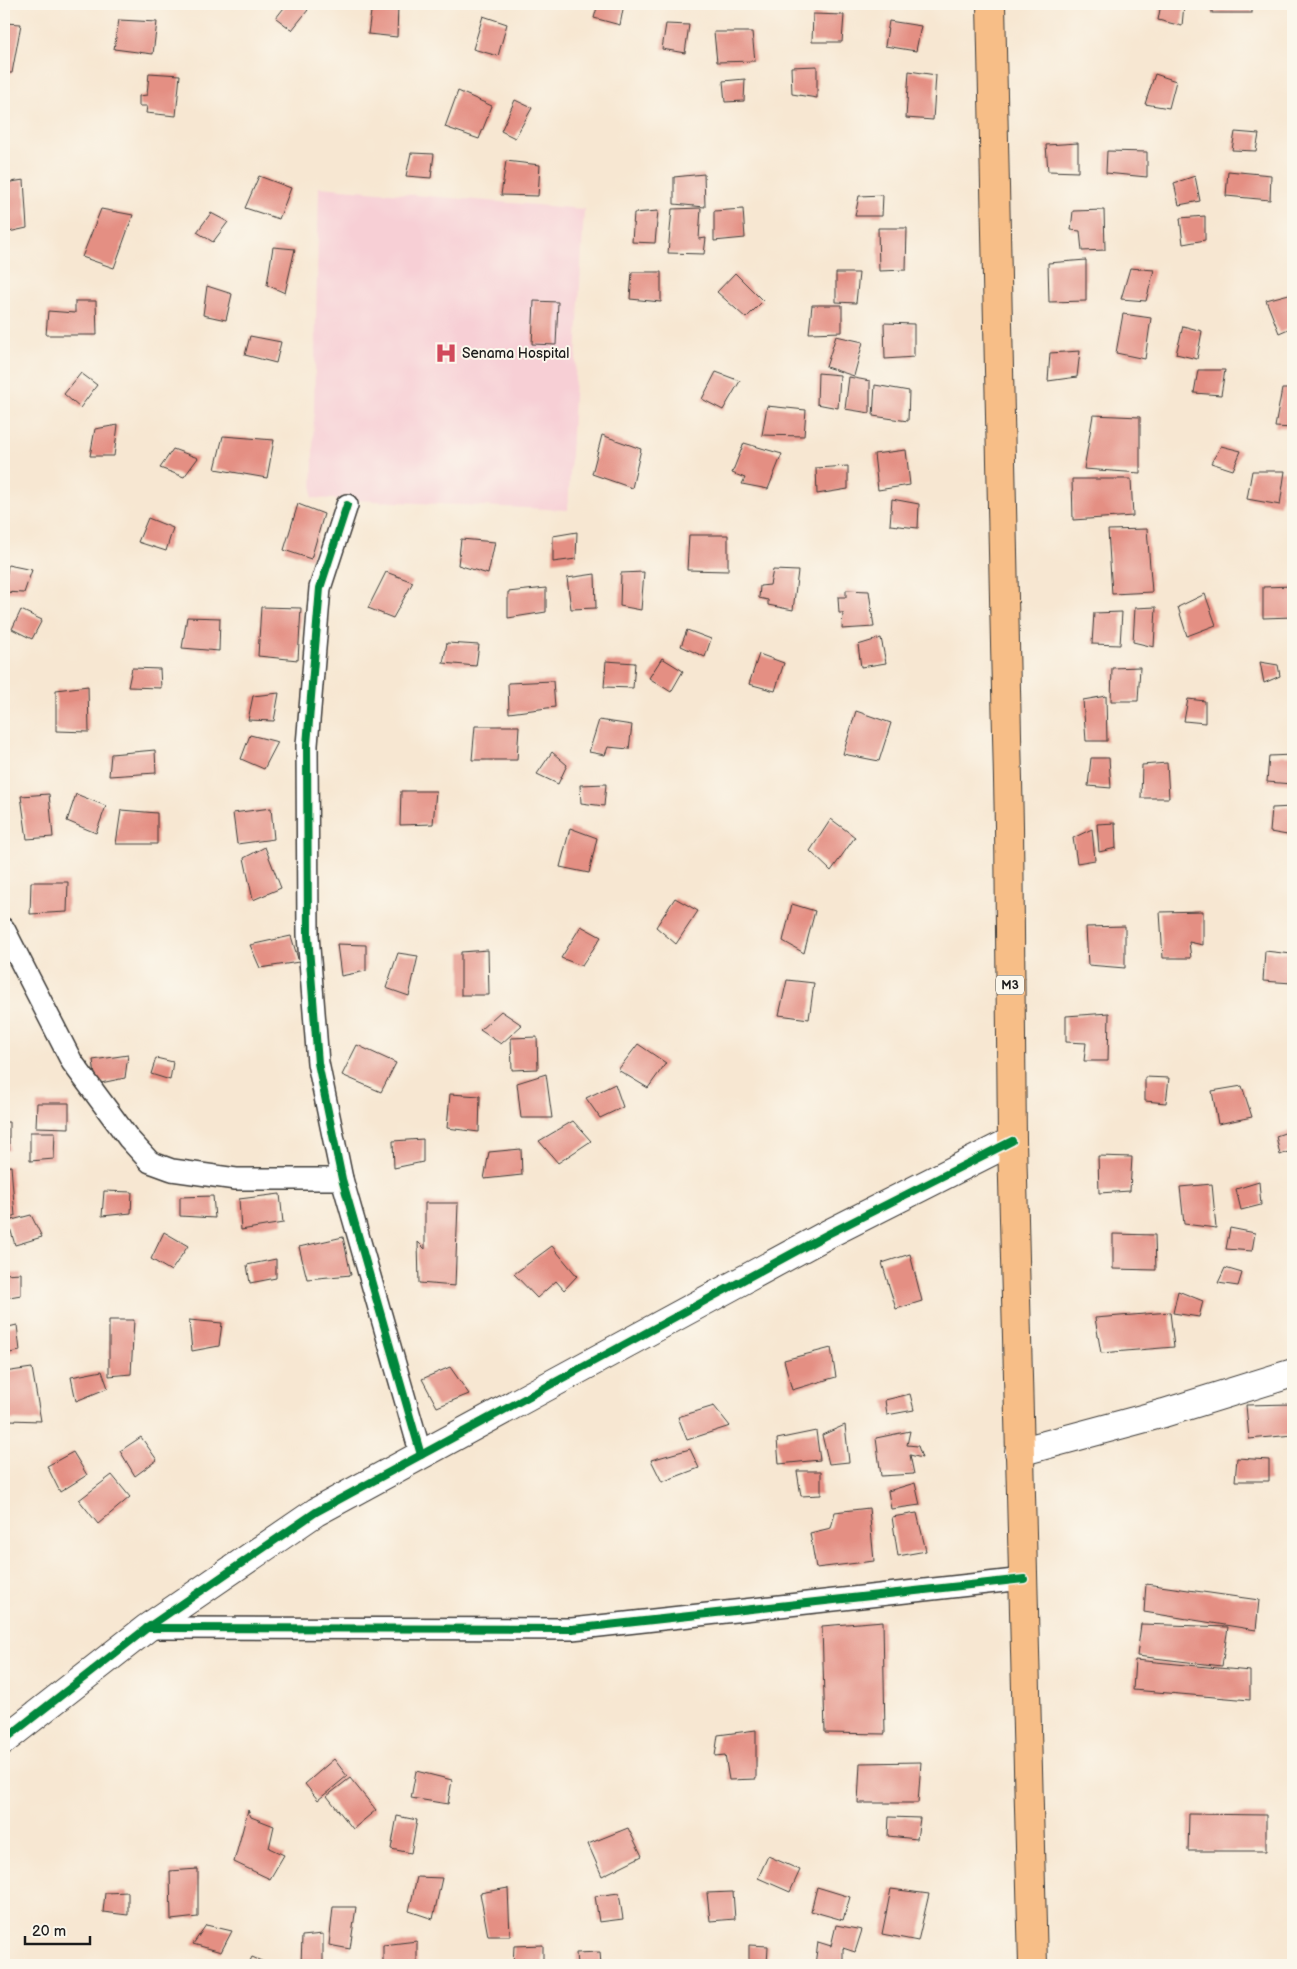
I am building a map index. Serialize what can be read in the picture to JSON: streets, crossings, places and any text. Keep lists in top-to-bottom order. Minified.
{"streets":{"main road":["M3"]},"places":{"hospital":["Senama Hospital"]},"scale_bar":"20 m"}
